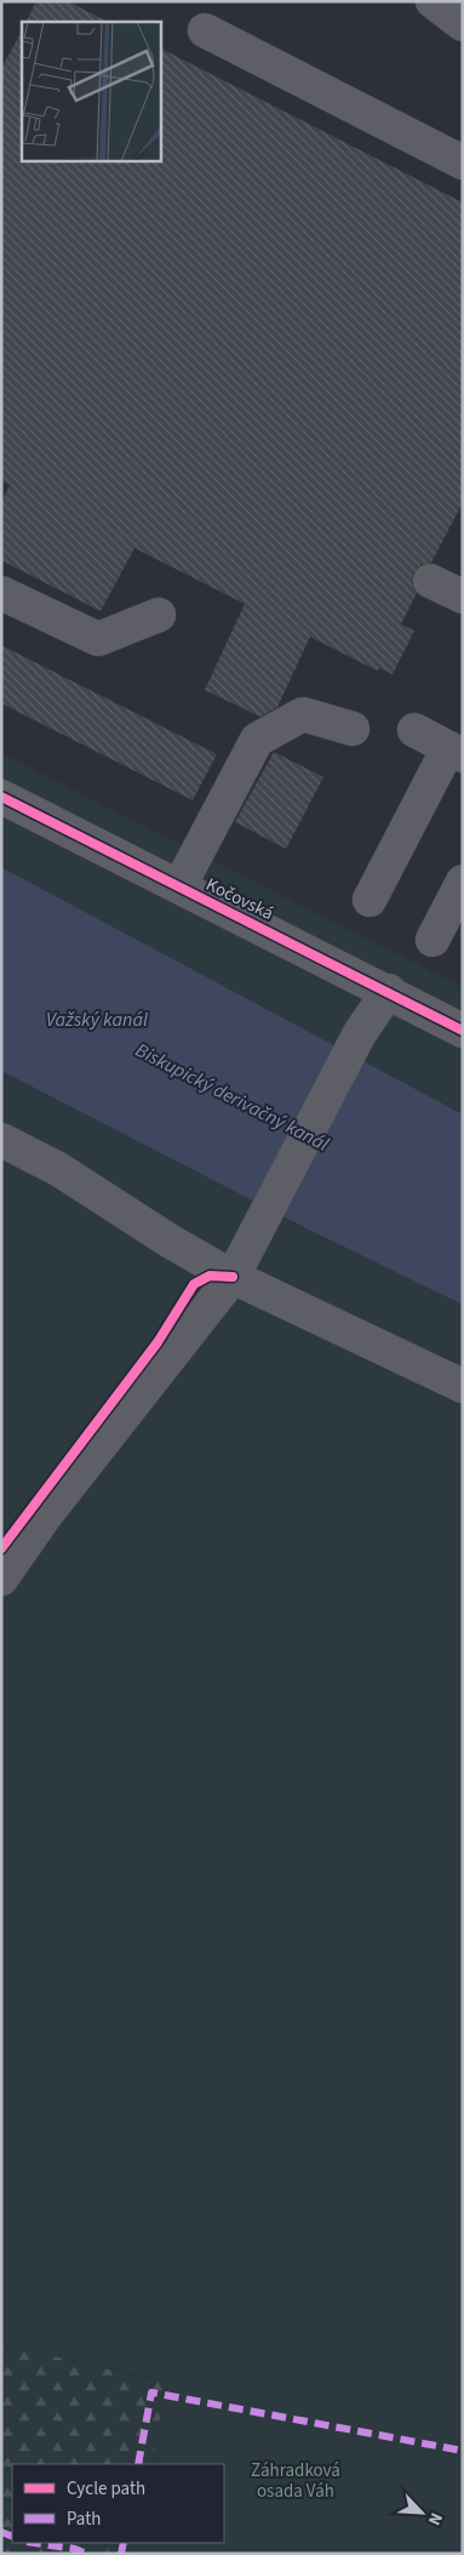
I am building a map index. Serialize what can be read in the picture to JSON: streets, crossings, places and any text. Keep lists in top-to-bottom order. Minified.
{"streets":{"street":["Kočovská"]},"water":["Važský kanál","Biskupický derivačný kanál"],"parks":["Záhradková osada Váh"],"legend":["Cycle path","Path"],"north":"bottom right"}
